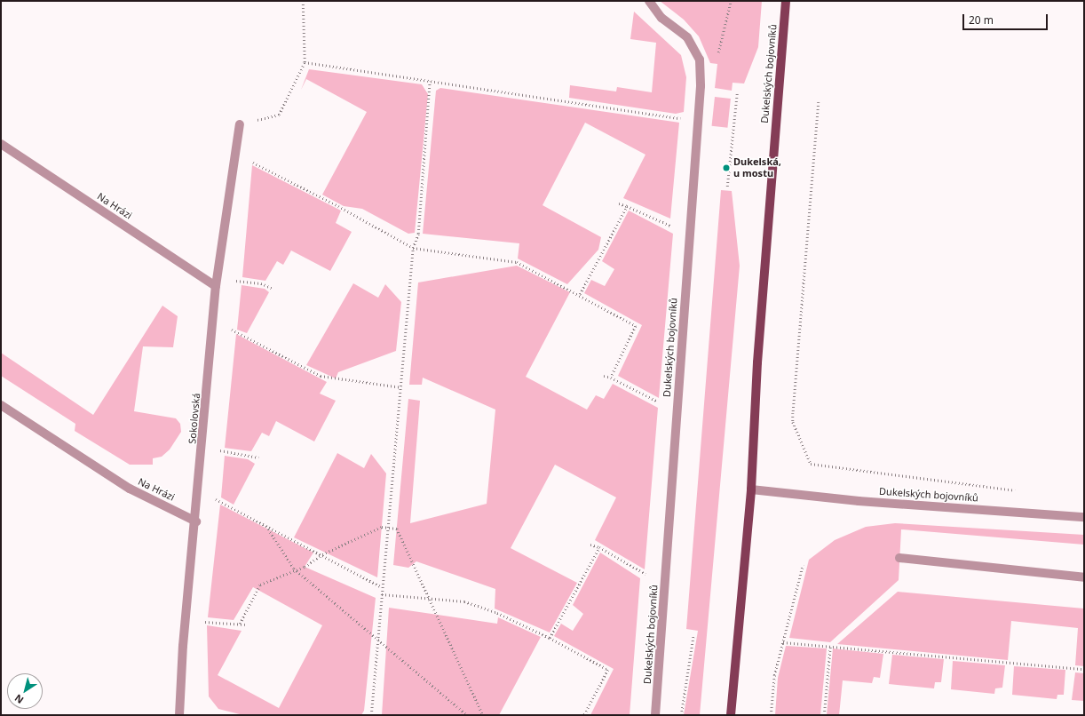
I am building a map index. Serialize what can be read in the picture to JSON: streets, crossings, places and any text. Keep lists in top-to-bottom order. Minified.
{"streets":{"main road":["Dukelských bojovníků"],"street":["Na Hrázi","Sokolovská"]},"crossings":[["Na Hrázi","Sokolovská"]],"places":["Dukelská, u mostu"],"scale_bar":"20 m","north":"bottom left"}
